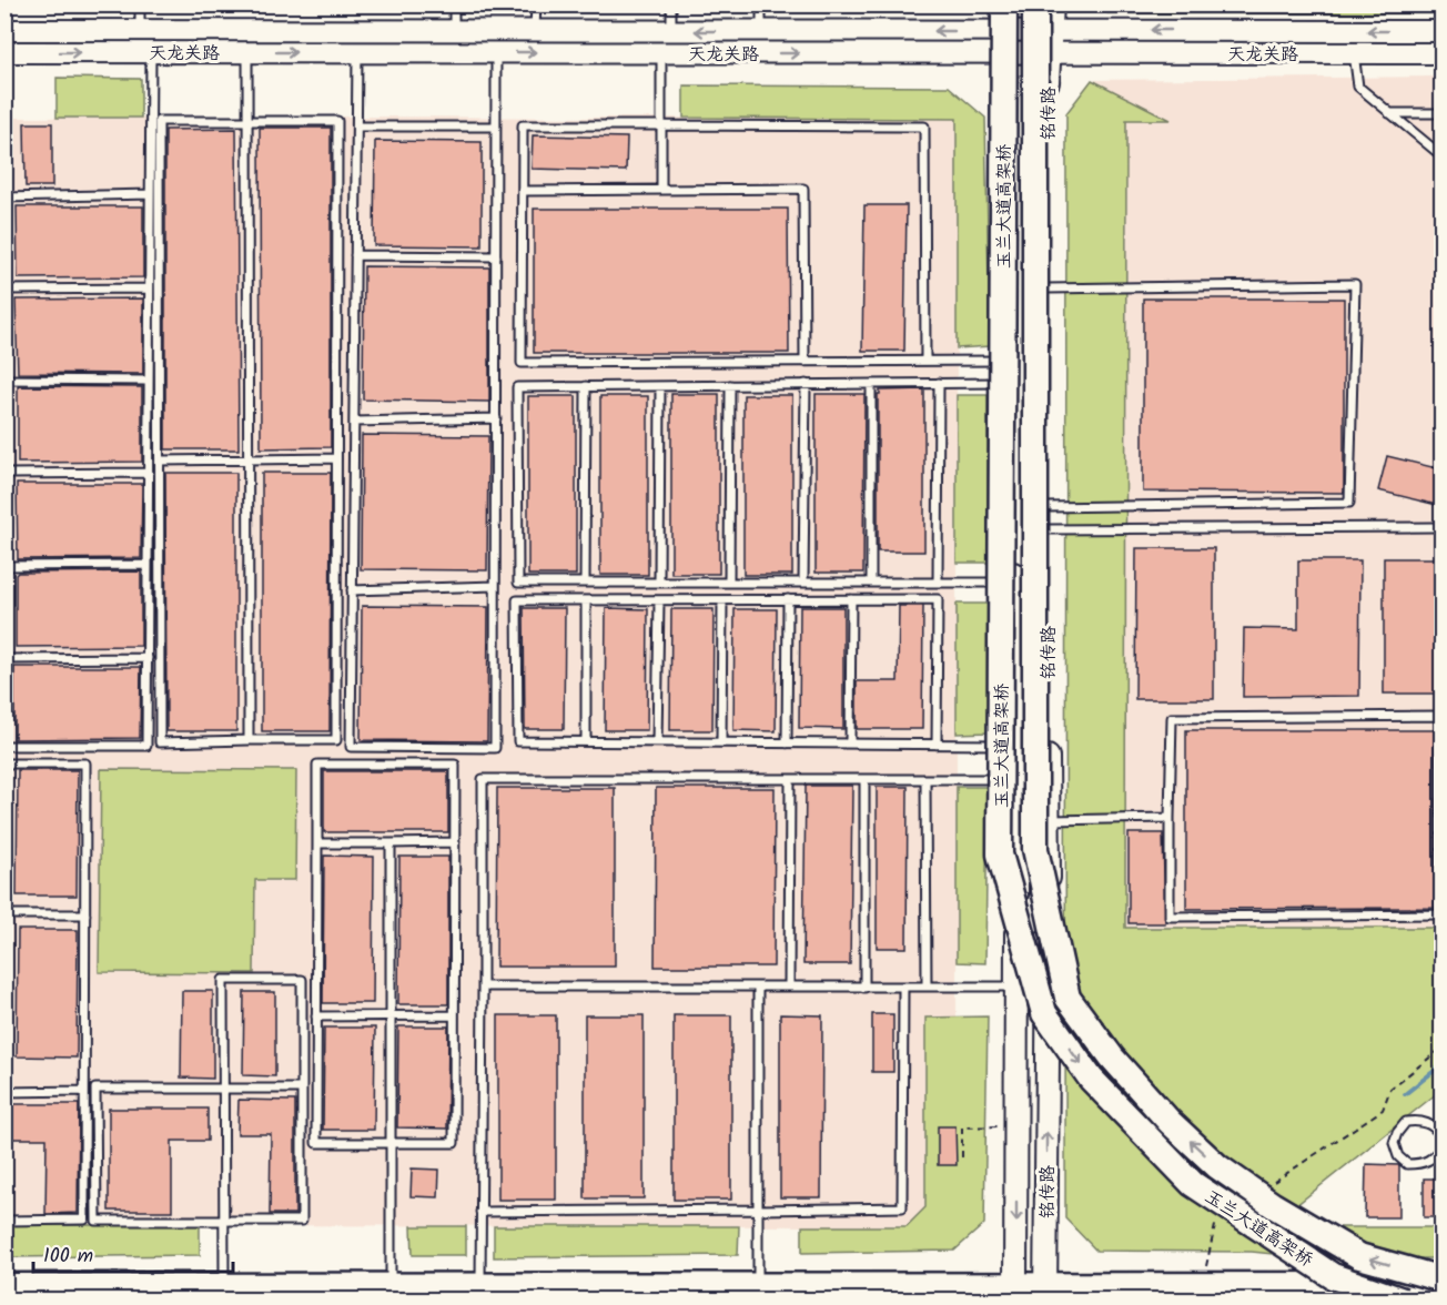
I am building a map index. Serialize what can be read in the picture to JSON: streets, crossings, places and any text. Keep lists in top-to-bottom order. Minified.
{"streets":{"main road":["铭传路","玉兰大道高架桥"],"street":["天龙关路"]},"crossings":[["天龙关路","铭传路"],["铭传路","玉兰大道高架桥"]],"scale_bar":"100 m"}
